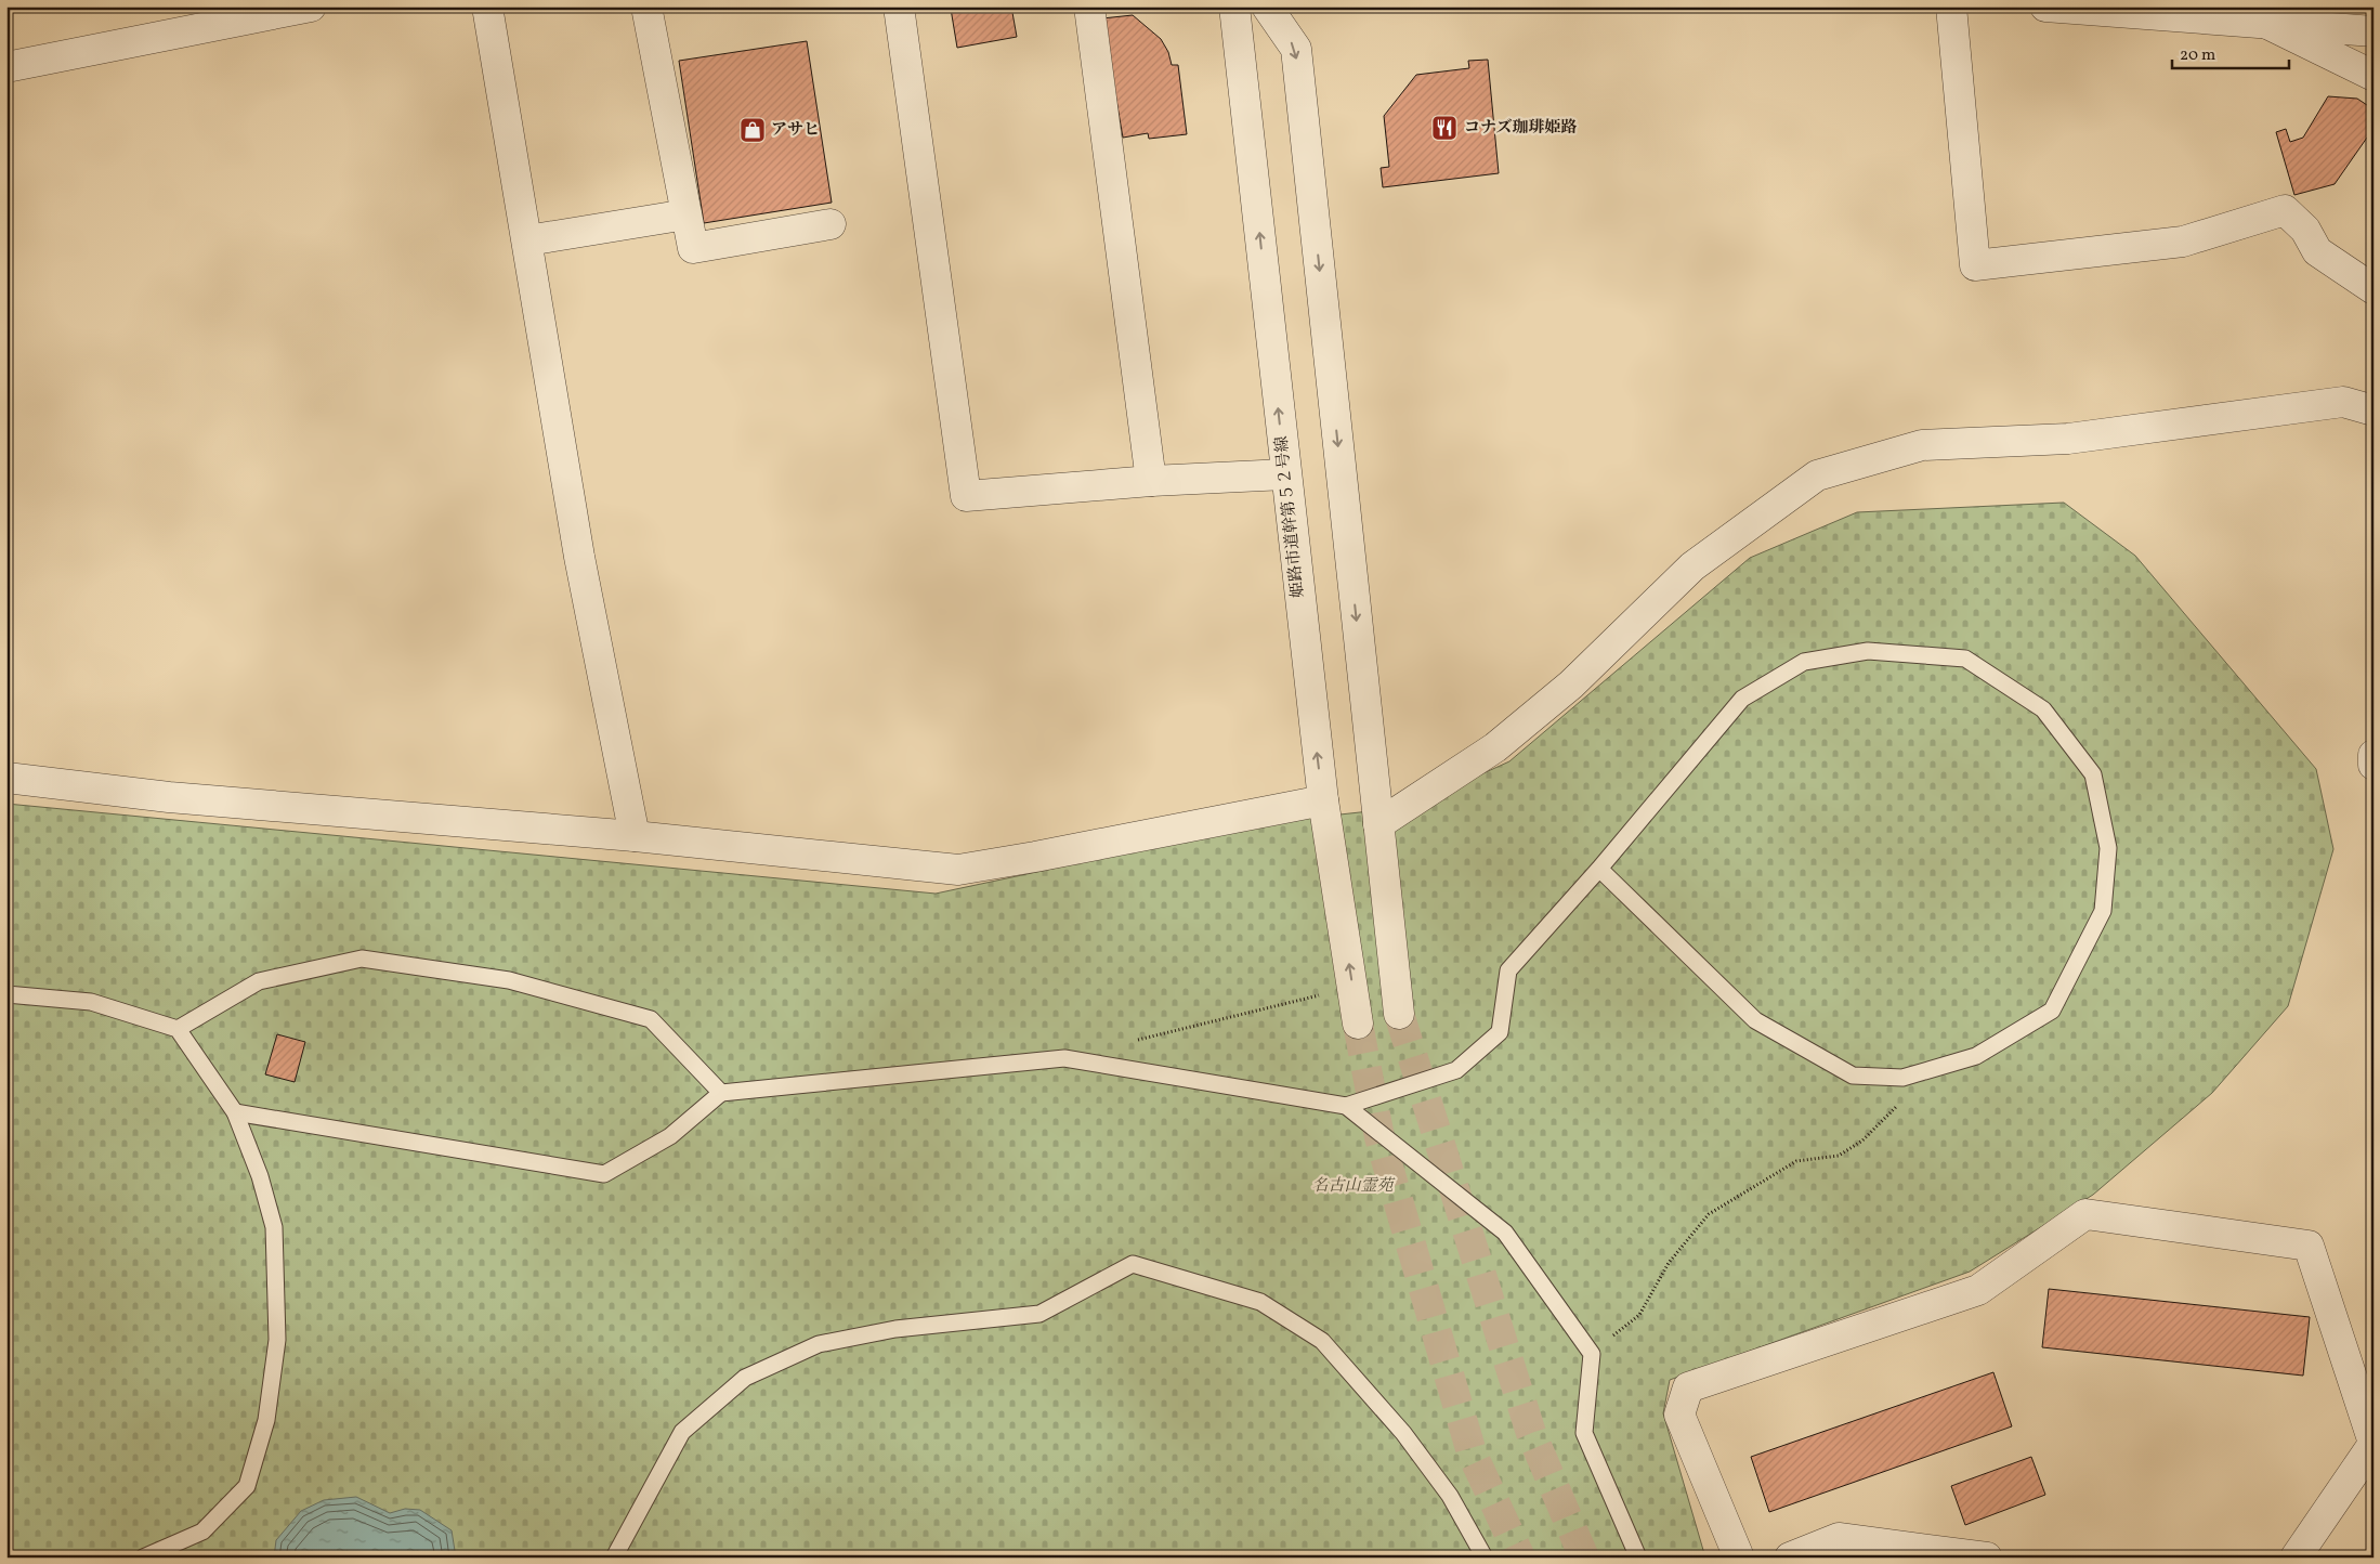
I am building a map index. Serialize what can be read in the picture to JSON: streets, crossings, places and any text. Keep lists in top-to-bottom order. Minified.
{"streets":{"street":["姫路市道幹第５２号線"]},"parks":["名古山霊苑"],"places":{"restaurant":["コナズ珈琲姫路"],"shop":["アサヒ"]},"scale_bar":"20 m"}
